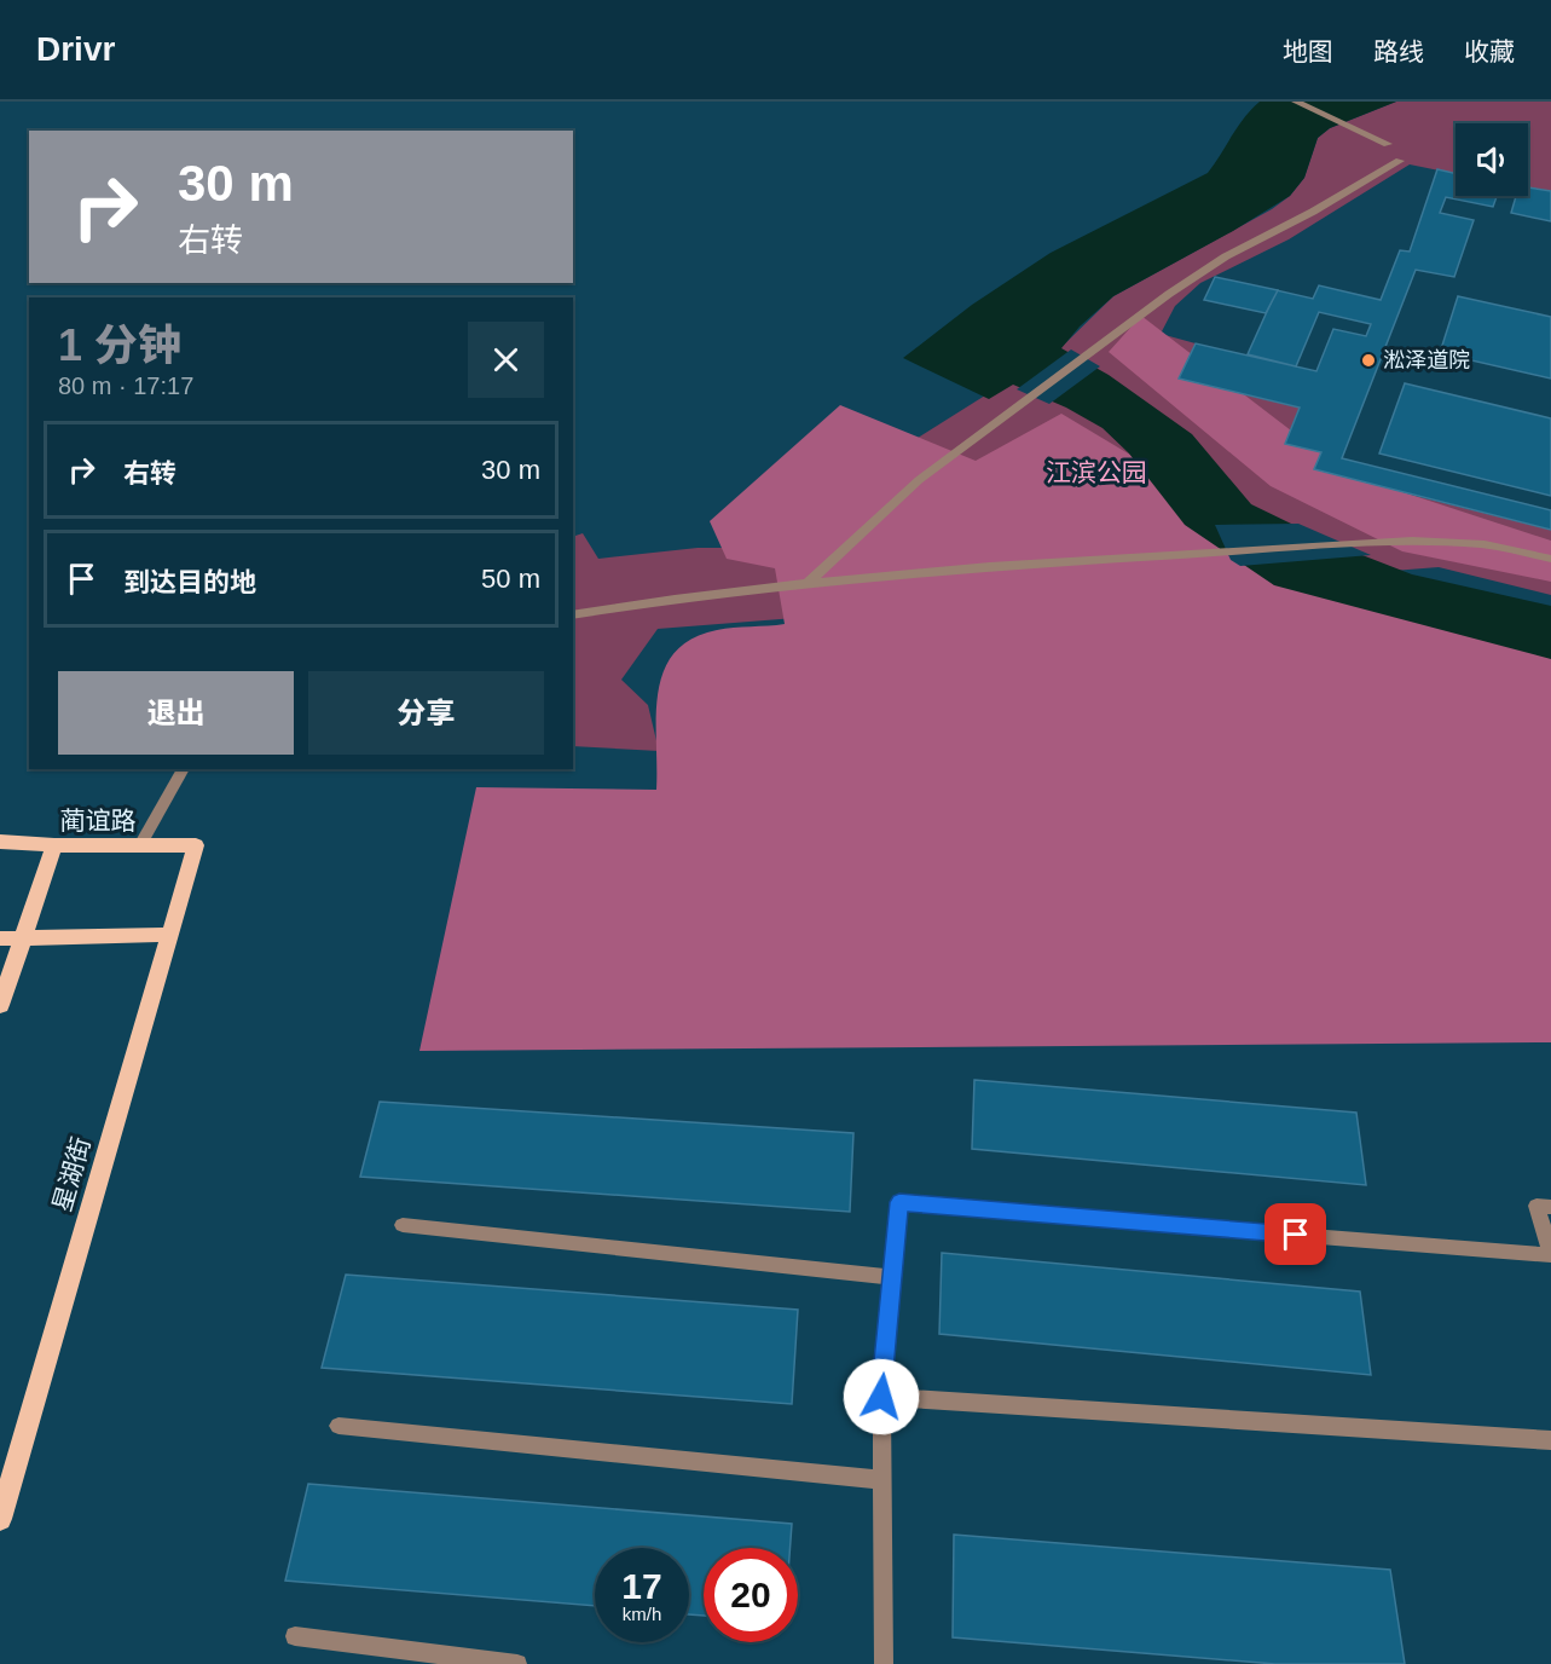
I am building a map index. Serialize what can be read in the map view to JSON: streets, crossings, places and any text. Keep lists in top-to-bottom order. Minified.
{"streets":{"main road":["蔺谊路","星湖街"]},"crossings":[["蔺谊路","星湖街"]],"parks":["江滨公园"],"places":["淞泽道院"],"page":{"header":"Drivr","nav":["地图","路线","收藏"],"turn":["30 m","右转"],"heading":["1 分钟","80 m · 17:17"],"list":[{"name":"右转","value":"30 m"},{"name":"到达目的地","value":"50 m"}],"buttons":["退出","分享"],"speed":"17 km/h","limit":"20"}}
